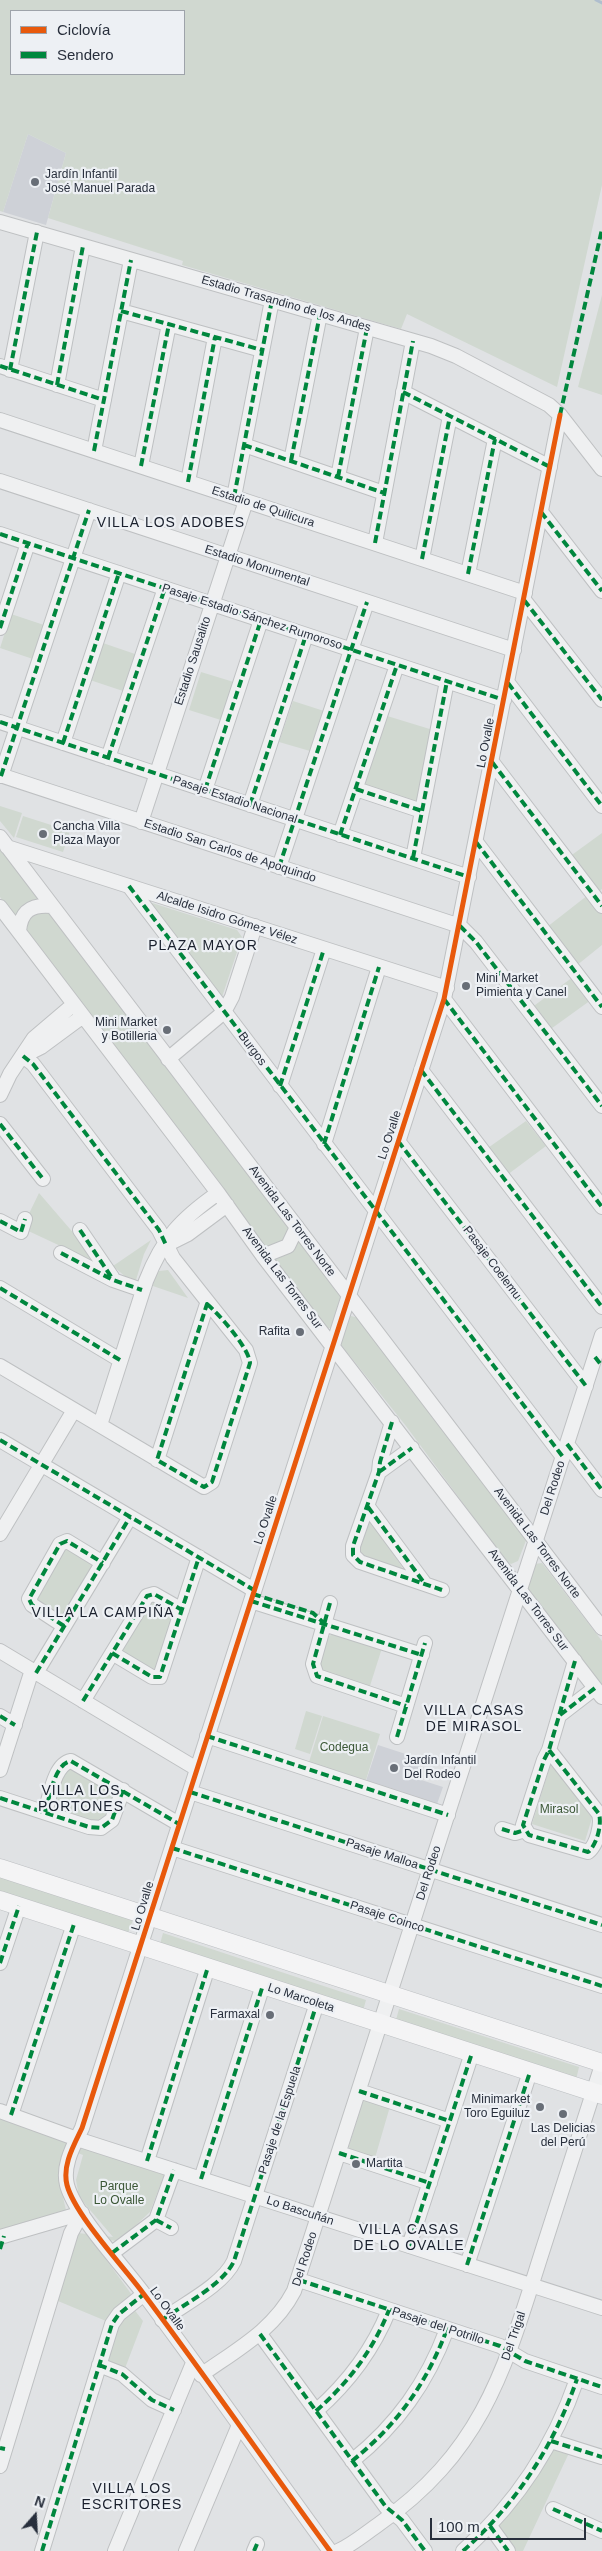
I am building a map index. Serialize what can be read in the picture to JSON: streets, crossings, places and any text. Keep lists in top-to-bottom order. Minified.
{"streets":{"main road":["Lo Marcoleta"],"street":["Estadio Trasandino de los Andes","Estadio de Quilicura","Estadio Monumental","Pasaje Estadio Sánchez Rumoroso","Estadio Sausalito","Lo Ovalle","Pasaje Estadio Nacional","Estadio San Carlos de Apoquindo","Alcalde Isidro Gómez Vélez","Burgos","Avenida Las Torres Norte","Pasaje Coelemu","Avenida Las Torres Sur","Del Rodeo","Pasaje Malloa","Pasaje Coinco","Pasaje de la Espuela","Lo Bascuñán","Pasaje del Potrillo","Del Trigal"]},"crossings":[["Estadio Trasandino de los Andes","Estadio Sausalito"],["Estadio Trasandino de los Andes","Lo Ovalle"],["Estadio de Quilicura","Estadio Sausalito"],["Estadio de Quilicura","Lo Ovalle"],["Estadio Monumental","Estadio Sausalito"],["Estadio Monumental","Lo Ovalle"],["Pasaje Estadio Sánchez Rumoroso","Estadio Sausalito"],["Pasaje Estadio Sánchez Rumoroso","Lo Ovalle"],["Estadio Sausalito","Pasaje Estadio Nacional"],["Estadio Sausalito","Estadio San Carlos de Apoquindo"],["Lo Ovalle","Pasaje Estadio Nacional"],["Lo Ovalle","Estadio San Carlos de Apoquindo"],["Lo Ovalle","Alcalde Isidro Gómez Vélez"],["Lo Ovalle","Burgos"],["Lo Ovalle","Avenida Las Torres Norte"],["Lo Ovalle","Pasaje Coelemu"],["Lo Ovalle","Avenida Las Torres Sur"],["Lo Ovalle","Del Rodeo"],["Lo Ovalle","Pasaje Malloa"],["Lo Ovalle","Pasaje Coinco"],["Lo Ovalle","Lo Marcoleta"],["Lo Ovalle","Pasaje de la Espuela"],["Lo Ovalle","Lo Bascuñán"],["Alcalde Isidro Gómez Vélez","Burgos"],["Alcalde Isidro Gómez Vélez","Avenida Las Torres Norte"],["Burgos","Del Rodeo"],["Avenida Las Torres Norte","Del Rodeo"],["Pasaje Coelemu","Del Rodeo"],["Avenida Las Torres Sur","Del Rodeo"],["Del Rodeo","Pasaje Malloa"],["Del Rodeo","Pasaje Coinco"],["Del Rodeo","Lo Marcoleta"],["Del Rodeo","Lo Bascuñán"],["Del Rodeo","Pasaje del Potrillo"],["Lo Marcoleta","Pasaje de la Espuela"],["Lo Marcoleta","Del Trigal"],["Pasaje de la Espuela","Lo Bascuñán"],["Lo Bascuñán","Del Trigal"],["Pasaje del Potrillo","Del Trigal"]],"districts":["VILLA LOS ADOBES","PLAZA MAYOR","VILLA LA CAMPIÑA","VILLA CASAS DE MIRASOL","VILLA LOS PORTONES","VILLA CASAS DE LO OVALLE","VILLA LOS ESCRITORES"],"parks":["Codegua","Mirasol","Parque Lo Ovalle"],"places":["Jardín Infantil José Manuel Parada","Cancha Villa Plaza Mayor","Mini Market Pimienta y Canel","Mini Market y Botilleria","Rafita","Jardín Infantil Del Rodeo","Farmaxal","Minimarket Toro Eguiluz","Las Delicias del Perú","Martita"],"legend":["Ciclovía","Sendero"],"scale_bar":"100 m","north":"top"}
